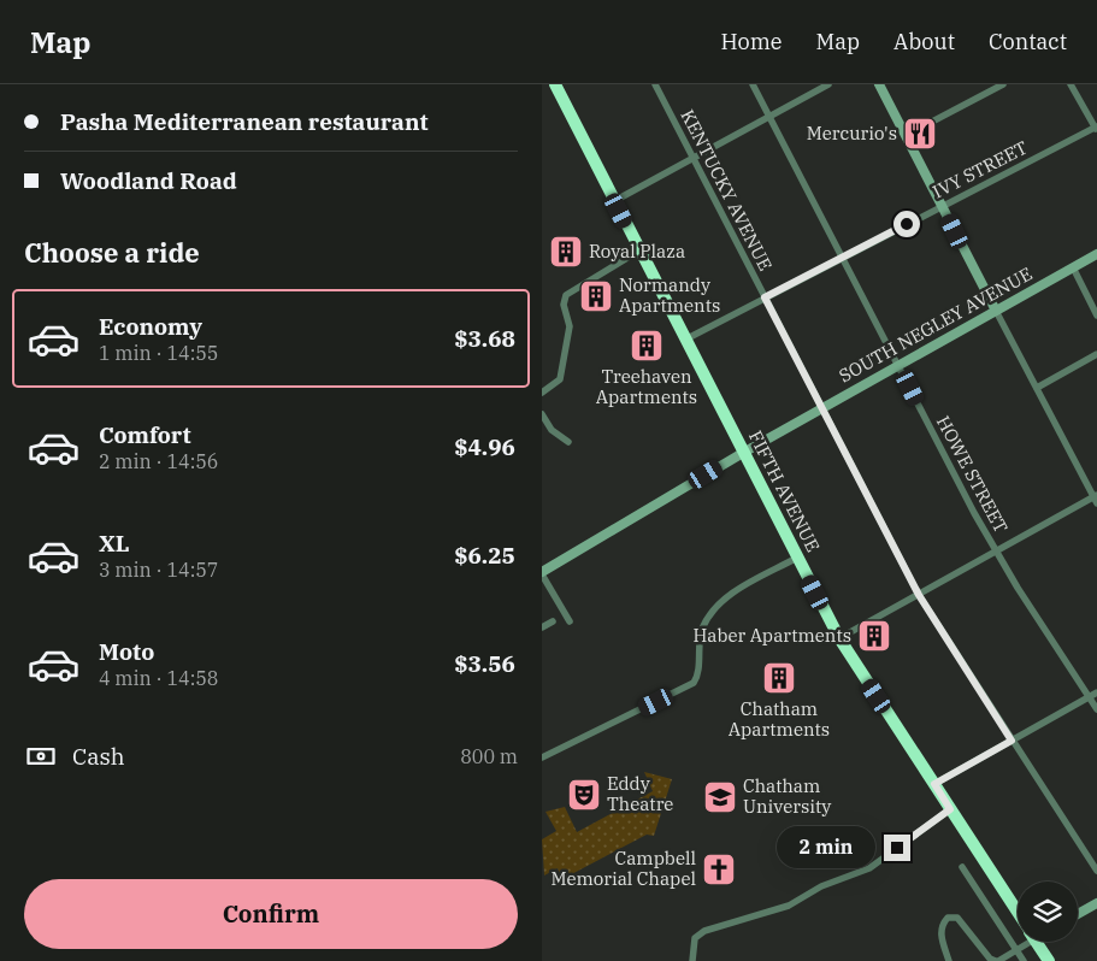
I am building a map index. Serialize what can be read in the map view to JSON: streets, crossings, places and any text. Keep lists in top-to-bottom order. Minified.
{"streets":{"highway":["FIFTH AVENUE"],"street":["IVY STREET","KENTUCKY AVENUE","SOUTH NEGLEY AVENUE","HOWE STREET"]},"crossings":[["IVY STREET","KENTUCKY AVENUE"],["IVY STREET","HOWE STREET"],["IVY STREET","FIFTH AVENUE"],["KENTUCKY AVENUE","SOUTH NEGLEY AVENUE"],["SOUTH NEGLEY AVENUE","HOWE STREET"],["SOUTH NEGLEY AVENUE","FIFTH AVENUE"]],"places":{"restaurant":["Mercurio's"],"building":["Royal Plaza","Normandy Apartments","Treehaven Apartments","Haber Apartments","Chatham Apartments"],"theatre":["Eddy Theatre"],"school or university":["Chatham University"],"church":["Campbell Memorial Chapel"]},"page":{"header":"Map","nav":["Home","Map","About","Contact"],"banner":["Pasha Mediterranean restaurant","Woodland Road"],"heading":"Choose a ride","list":[{"name":"Economy","note":"1 min · 14:55","value":"$3.68"},{"name":"Comfort","note":"2 min · 14:56","value":"$4.96"},{"name":"XL","note":"3 min · 14:57","value":"$6.25"},{"name":"Moto","note":"4 min · 14:58","value":"$3.56"}],"pay":["Cash","800 m"],"bubble":"2 min","buttons":"Confirm"}}
